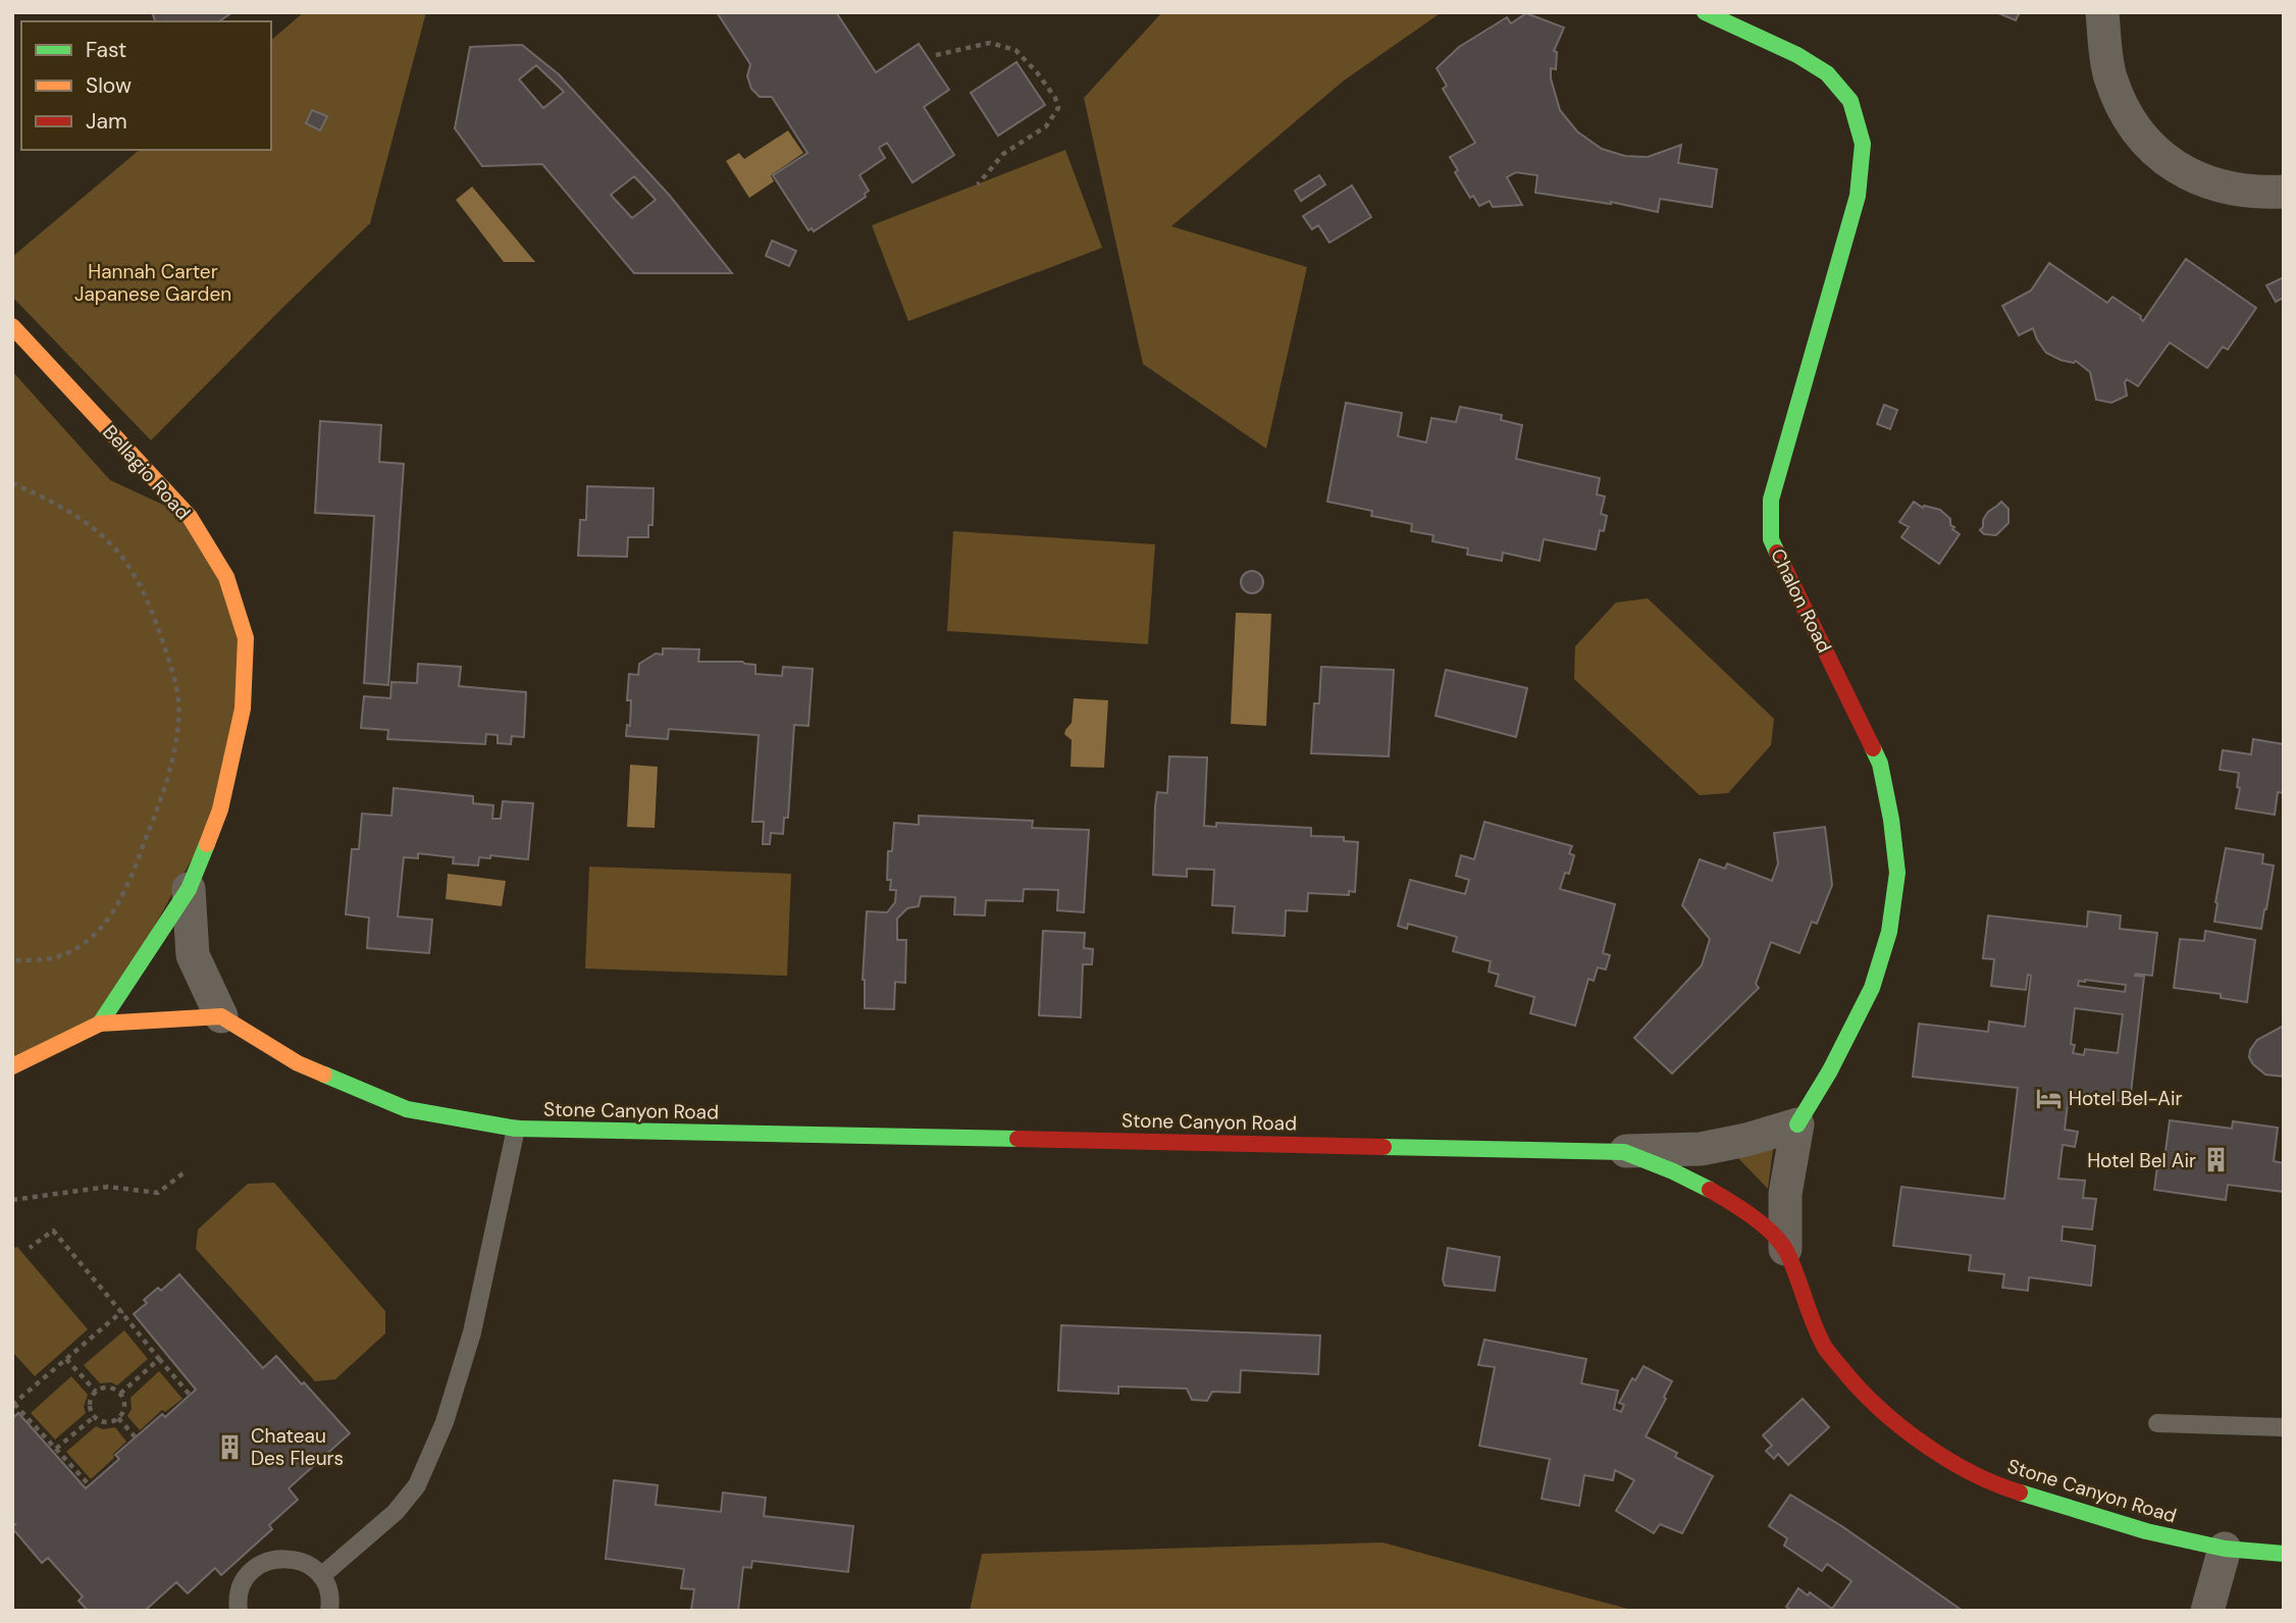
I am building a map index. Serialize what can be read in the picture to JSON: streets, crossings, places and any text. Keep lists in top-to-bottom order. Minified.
{"streets":{"street":["Bellagio Road","Chalon Road","Stone Canyon Road"]},"crossings":[["Bellagio Road","Stone Canyon Road"],["Chalon Road","Stone Canyon Road"]],"parks":["Hannah Carter Japanese Garden"],"places":{"hotel":["Hotel Bel-Air"],"building":["Hotel Bel Air","Chateau Des Fleurs"]},"legend":["Fast","Slow","Jam"]}
